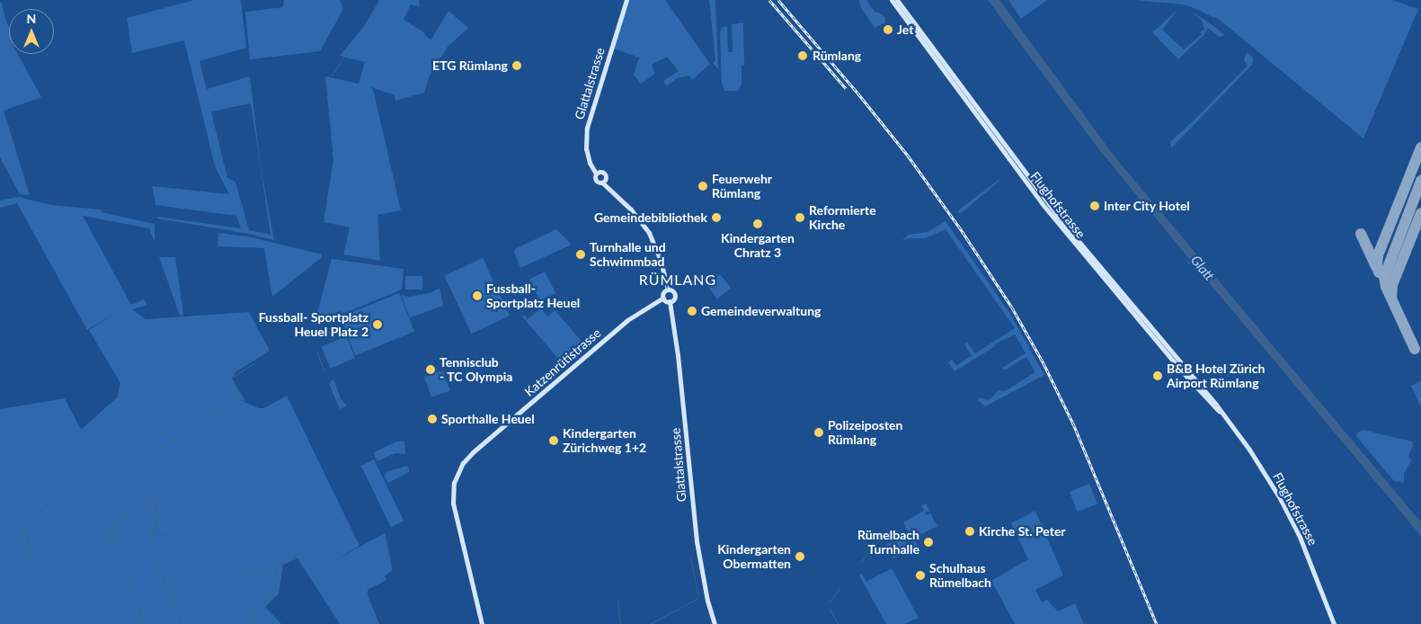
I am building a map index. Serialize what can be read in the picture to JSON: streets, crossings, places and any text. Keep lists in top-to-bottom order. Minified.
{"streets":{"main road":["Glattalstrasse","Flughofstrasse","Katzenrütistrasse"]},"crossings":[["Glattalstrasse","Katzenrütistrasse"]],"districts":["RÜMLANG"],"water":["Glatt"],"places":["Jet","Rümlang","ETG Rümlang","Feuerwehr Rümlang","Inter City Hotel","Gemeindebibliothek","Reformierte Kirche","Kindergarten Chratz 3","Turnhalle und Schwimmbad","Fussball- Sportplatz Heuel","Gemeindeverwaltung","Fussball- Sportplatz Heuel Platz 2","Tennisclub - TC Olympia","B&B Hotel Zürich Airport Rümlang","Sporthalle Heuel","Polizeiposten Rümlang","Kindergarten Zürichweg 1+2","Kirche St. Peter","Rümelbach Turnhalle","Kindergarten Obermatten","Schulhaus Rümelbach"],"north":"top"}
